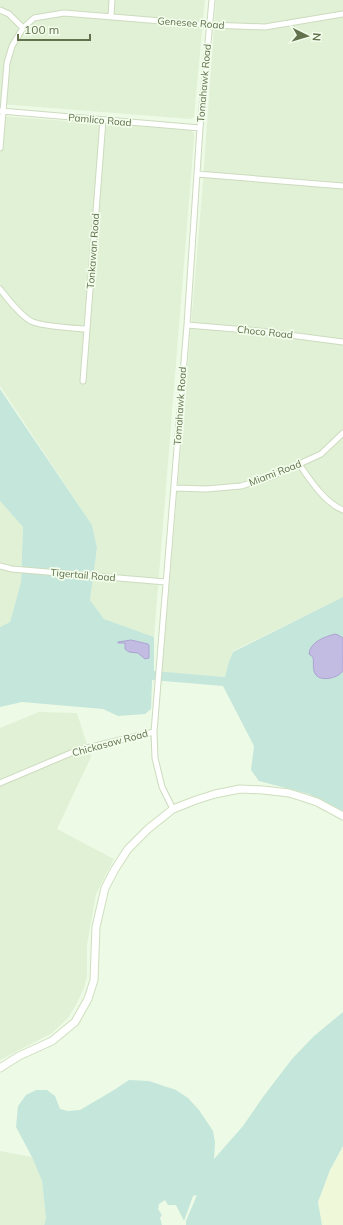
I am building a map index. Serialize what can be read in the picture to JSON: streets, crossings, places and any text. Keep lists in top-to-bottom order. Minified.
{"streets":{"street":["Genesee Road","Tomahawk Road","Pamlico Road","Tonkawan Road","Choco Road","Miami Road","Tigertail Road","Chickasaw Road"]},"crossings":[["Genesee Road","Tomahawk Road"],["Tomahawk Road","Pamlico Road"],["Tomahawk Road","Choco Road"],["Tomahawk Road","Miami Road"],["Tomahawk Road","Tigertail Road"],["Tomahawk Road","Chickasaw Road"],["Pamlico Road","Tonkawan Road"]],"scale_bar":"100 m","north":"right"}
